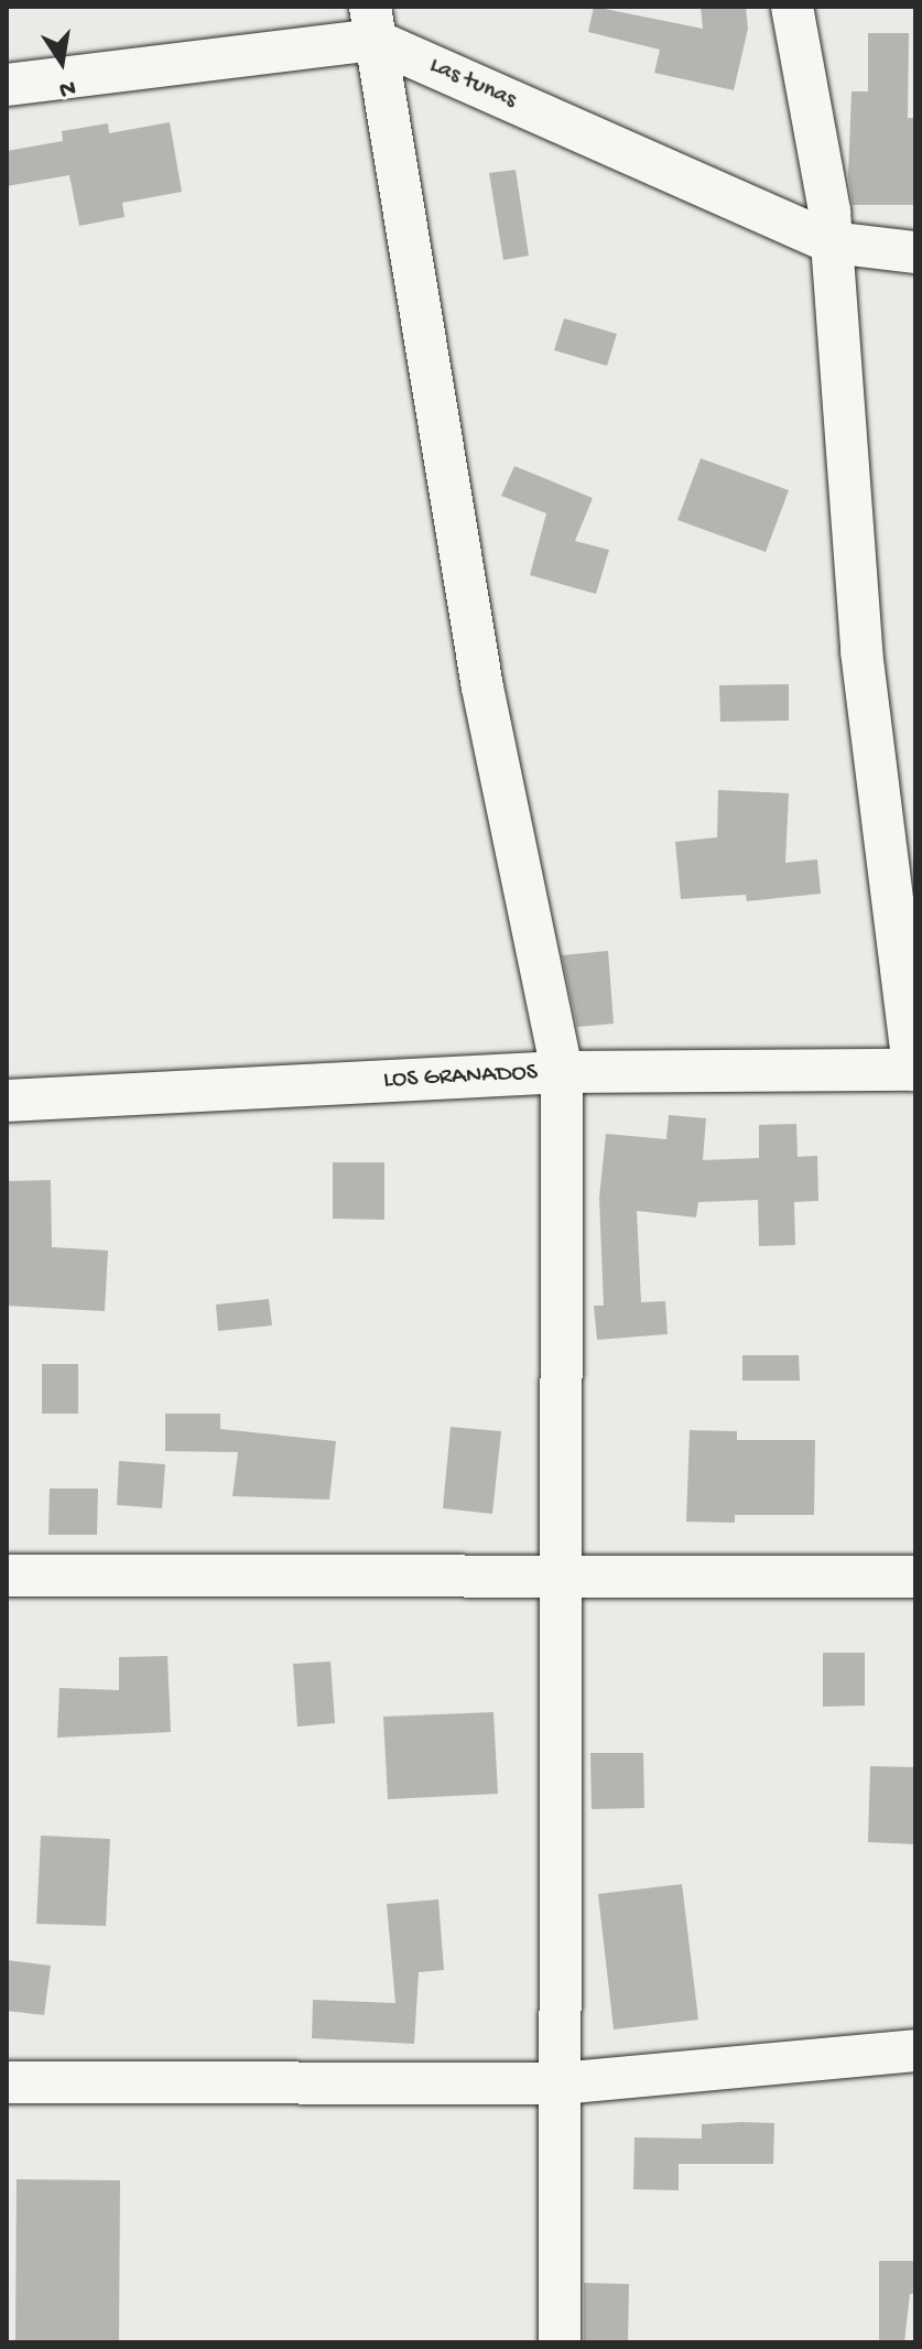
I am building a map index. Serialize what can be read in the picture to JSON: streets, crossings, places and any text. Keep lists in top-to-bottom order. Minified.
{"streets":{"street":["Las tunas","LOS GRANADOS"]},"north":"bottom"}
